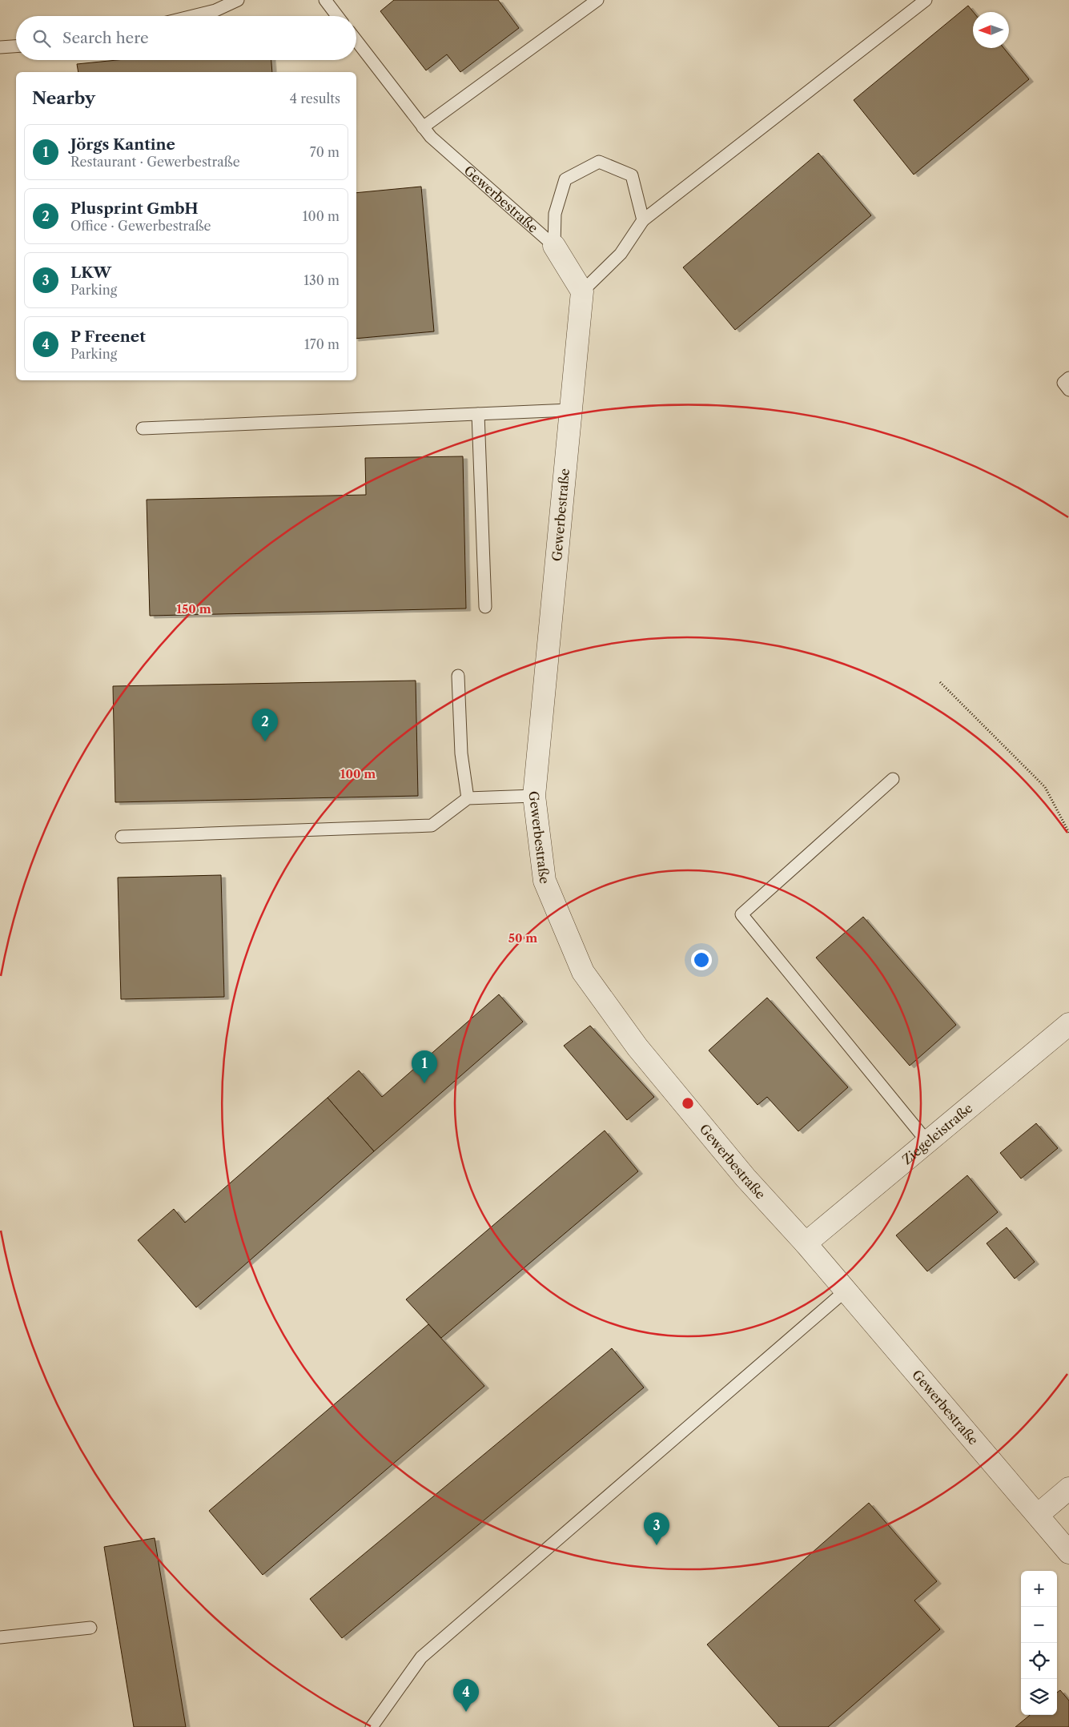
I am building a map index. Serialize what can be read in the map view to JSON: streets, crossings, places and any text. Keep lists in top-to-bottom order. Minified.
{"streets":{"street":["Gewerbestraße","Ziegeleistraße"]},"crossings":[["Gewerbestraße","Ziegeleistraße"]],"north":"left","page":{"search":"Search here","heading":["Nearby","4 results"],"list":[{"mark":"1","name":"Jörgs Kantine","note":"Restaurant · Gewerbestraße","value":"70 m"},{"mark":"2","name":"Plusprint GmbH","note":"Office · Gewerbestraße","value":"100 m"},{"mark":"3","name":"LKW","note":"Parking","value":"130 m"},{"mark":"4","name":"P Freenet","note":"Parking","value":"170 m"}],"pins":["2","1","3","4"],"map_buttons":["+","−"]},"rings":["150 m","100 m","50 m"]}
